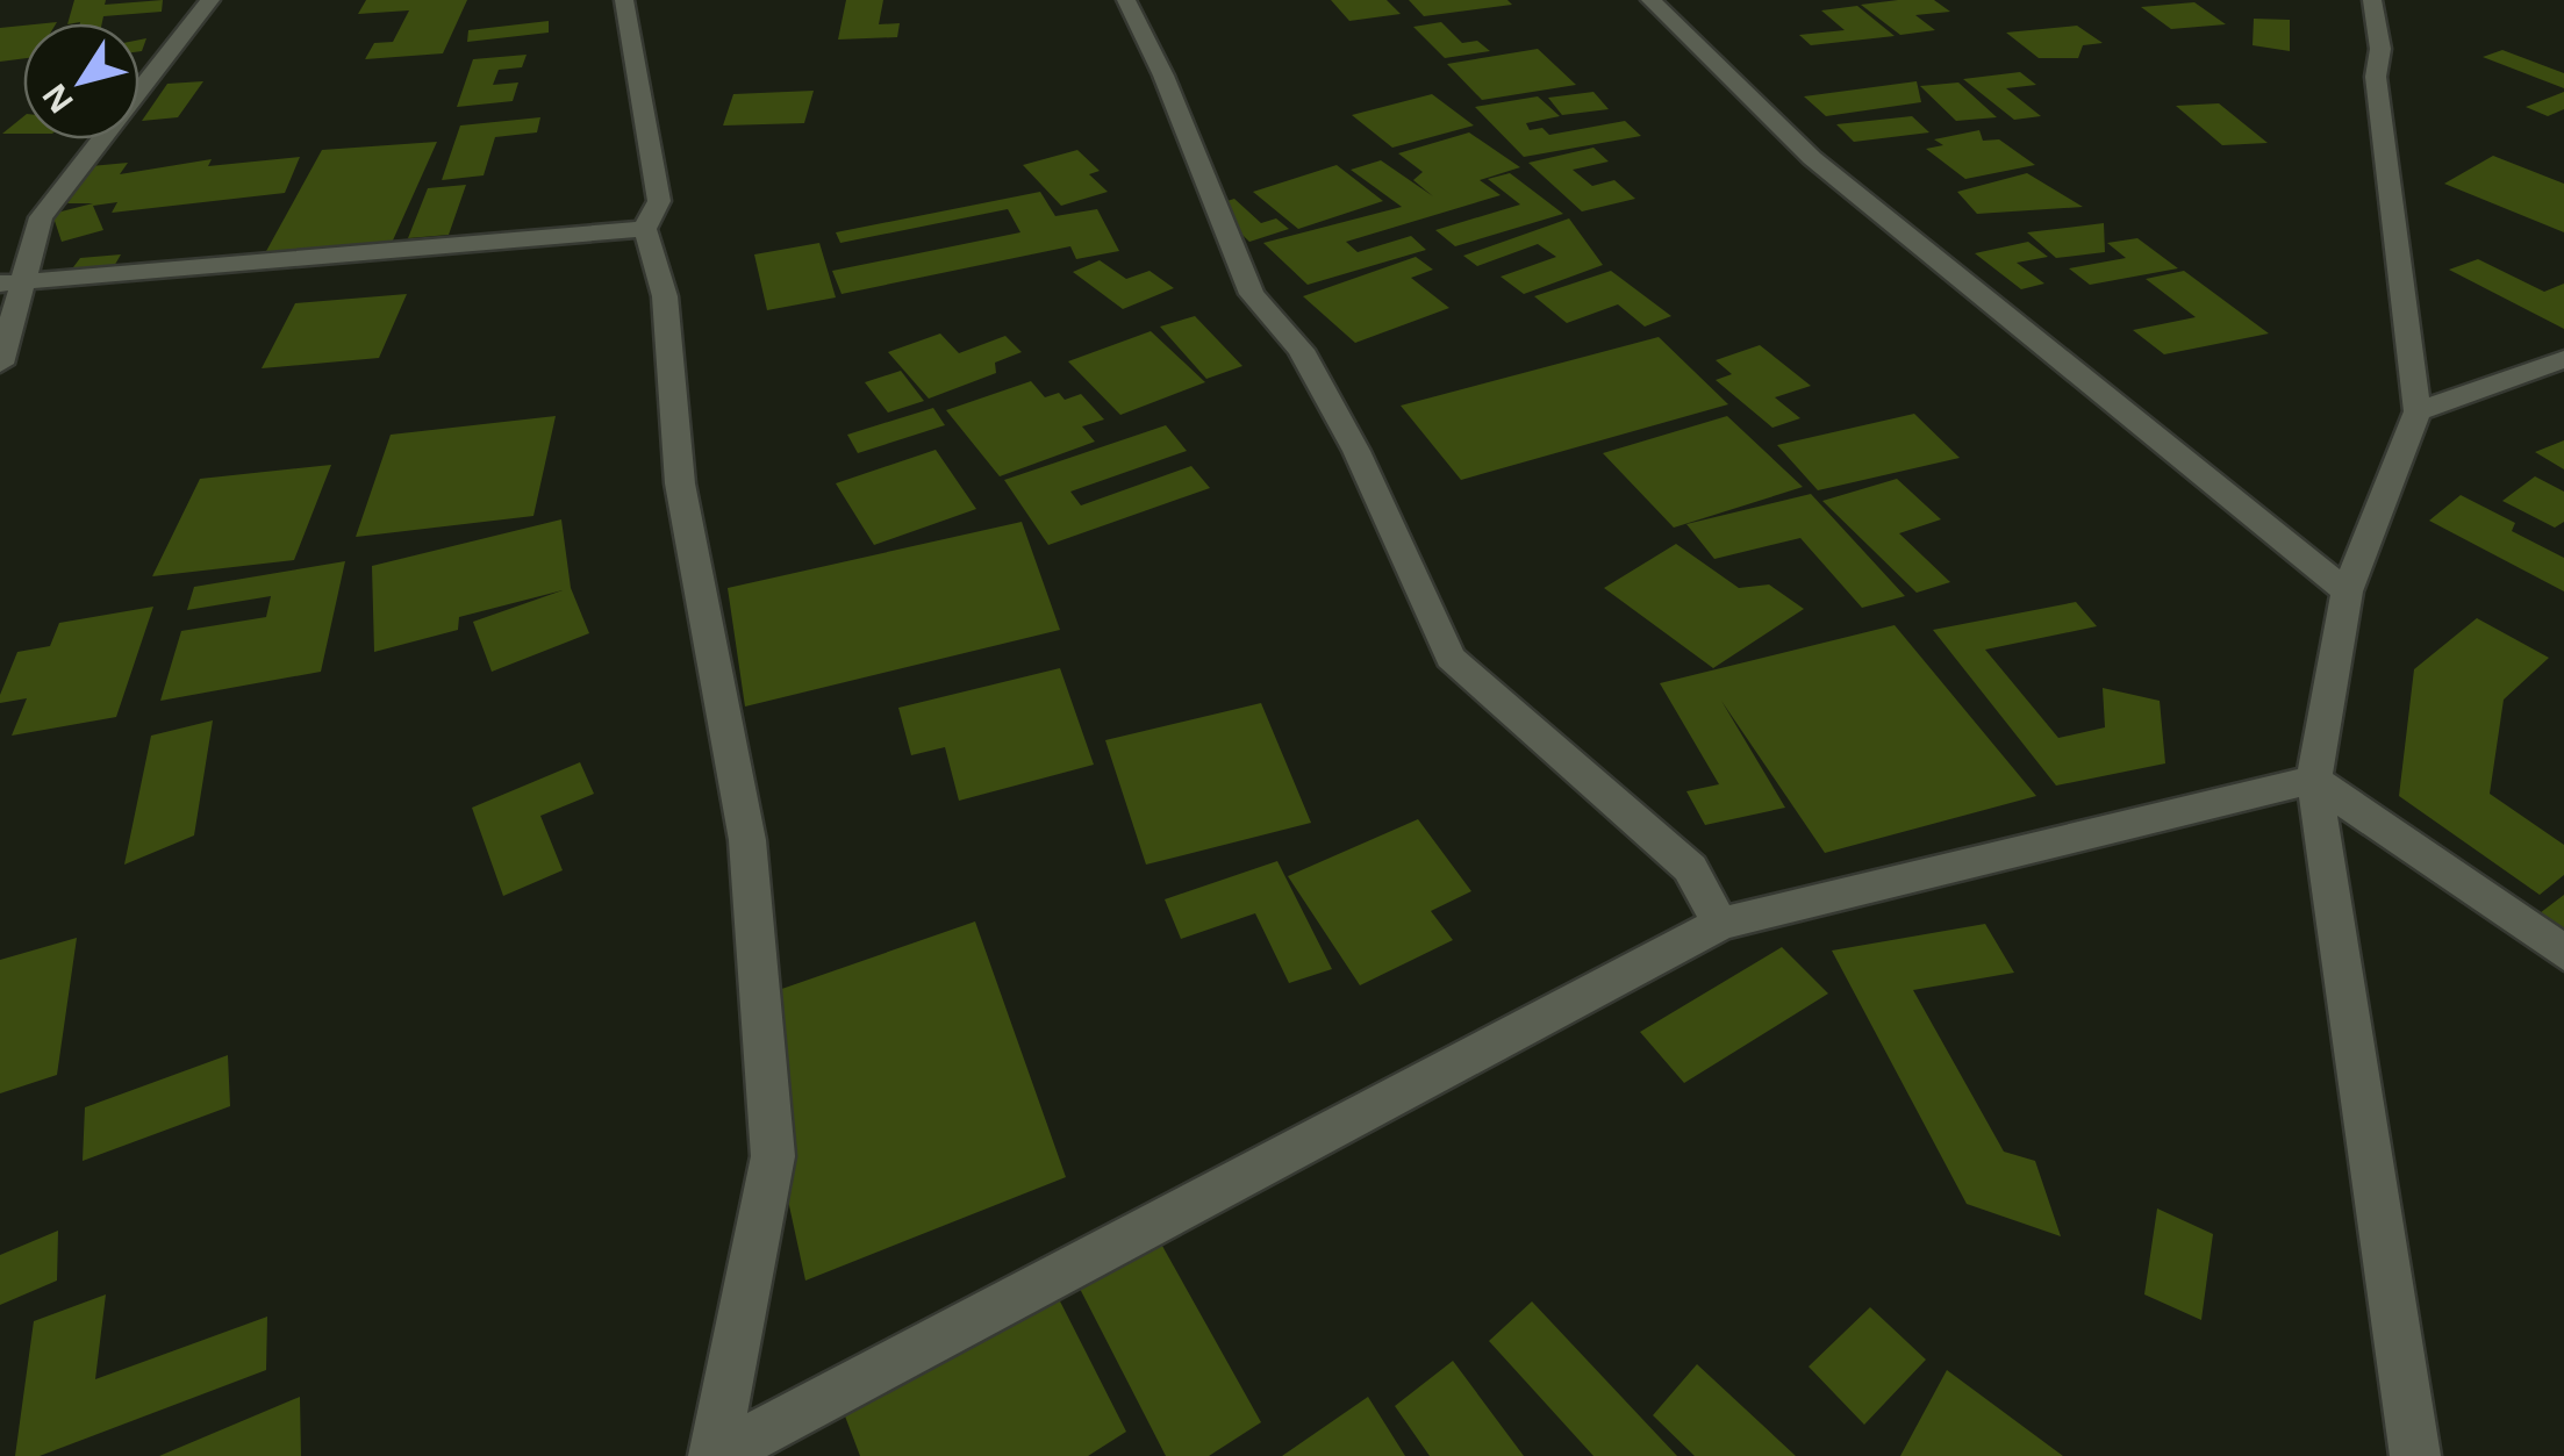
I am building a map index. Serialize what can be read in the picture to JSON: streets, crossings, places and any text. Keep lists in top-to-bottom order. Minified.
{"north":"bottom left"}
